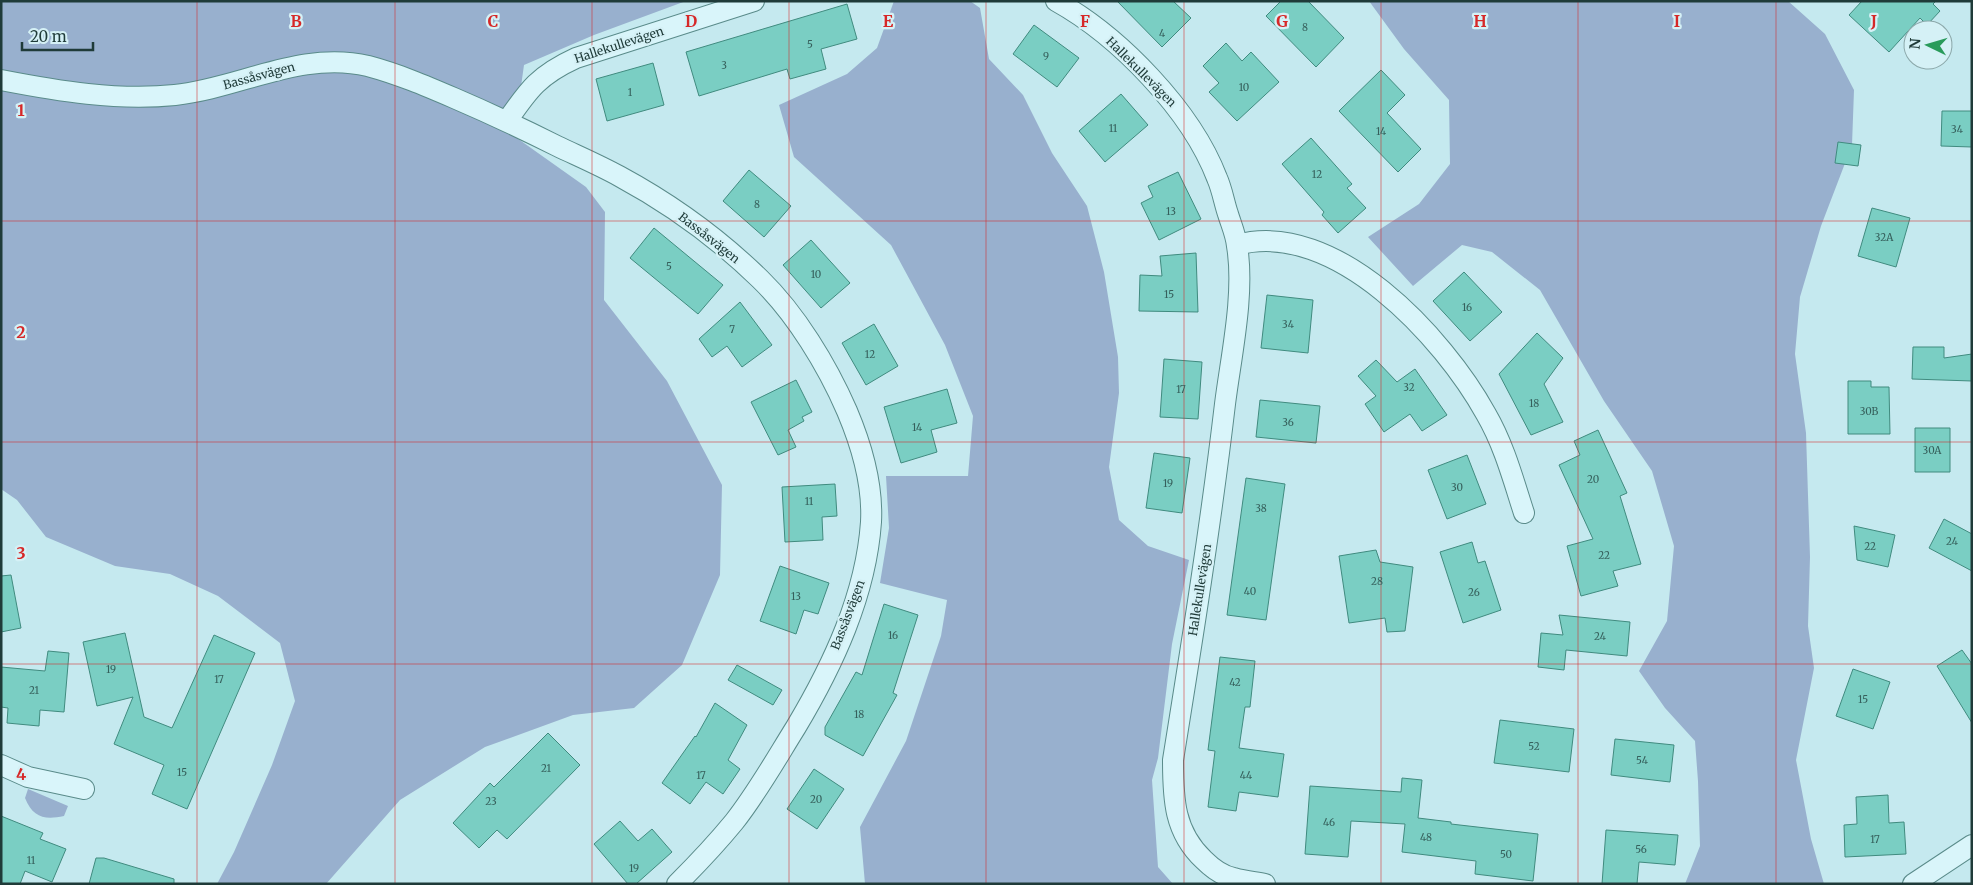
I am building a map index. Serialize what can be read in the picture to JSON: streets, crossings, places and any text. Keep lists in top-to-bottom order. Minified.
{"streets":{"street":["Hallekullevägen","Bassåsvägen"]},"crossings":[["Hallekullevägen","Bassåsvägen"]],"house_numbers":["8","4","5","9","3","10","1","11","34","14","12","8","13","32A","5","10","15","16","34","7","12","32","17","18","30B","36","14","30A","20","19","30","11","38","24","22","22","28","40","26","13","16","24","19","17","42","21","15","18","52","54","21","15","17","44","20","23","46","48","17","56","50","11","19"],"scale_bar":"20 m","north":"left","grid":{"columns":["B","C","D","E","F","G","H","I","J"],"rows":["1","2","3","4"]}}
